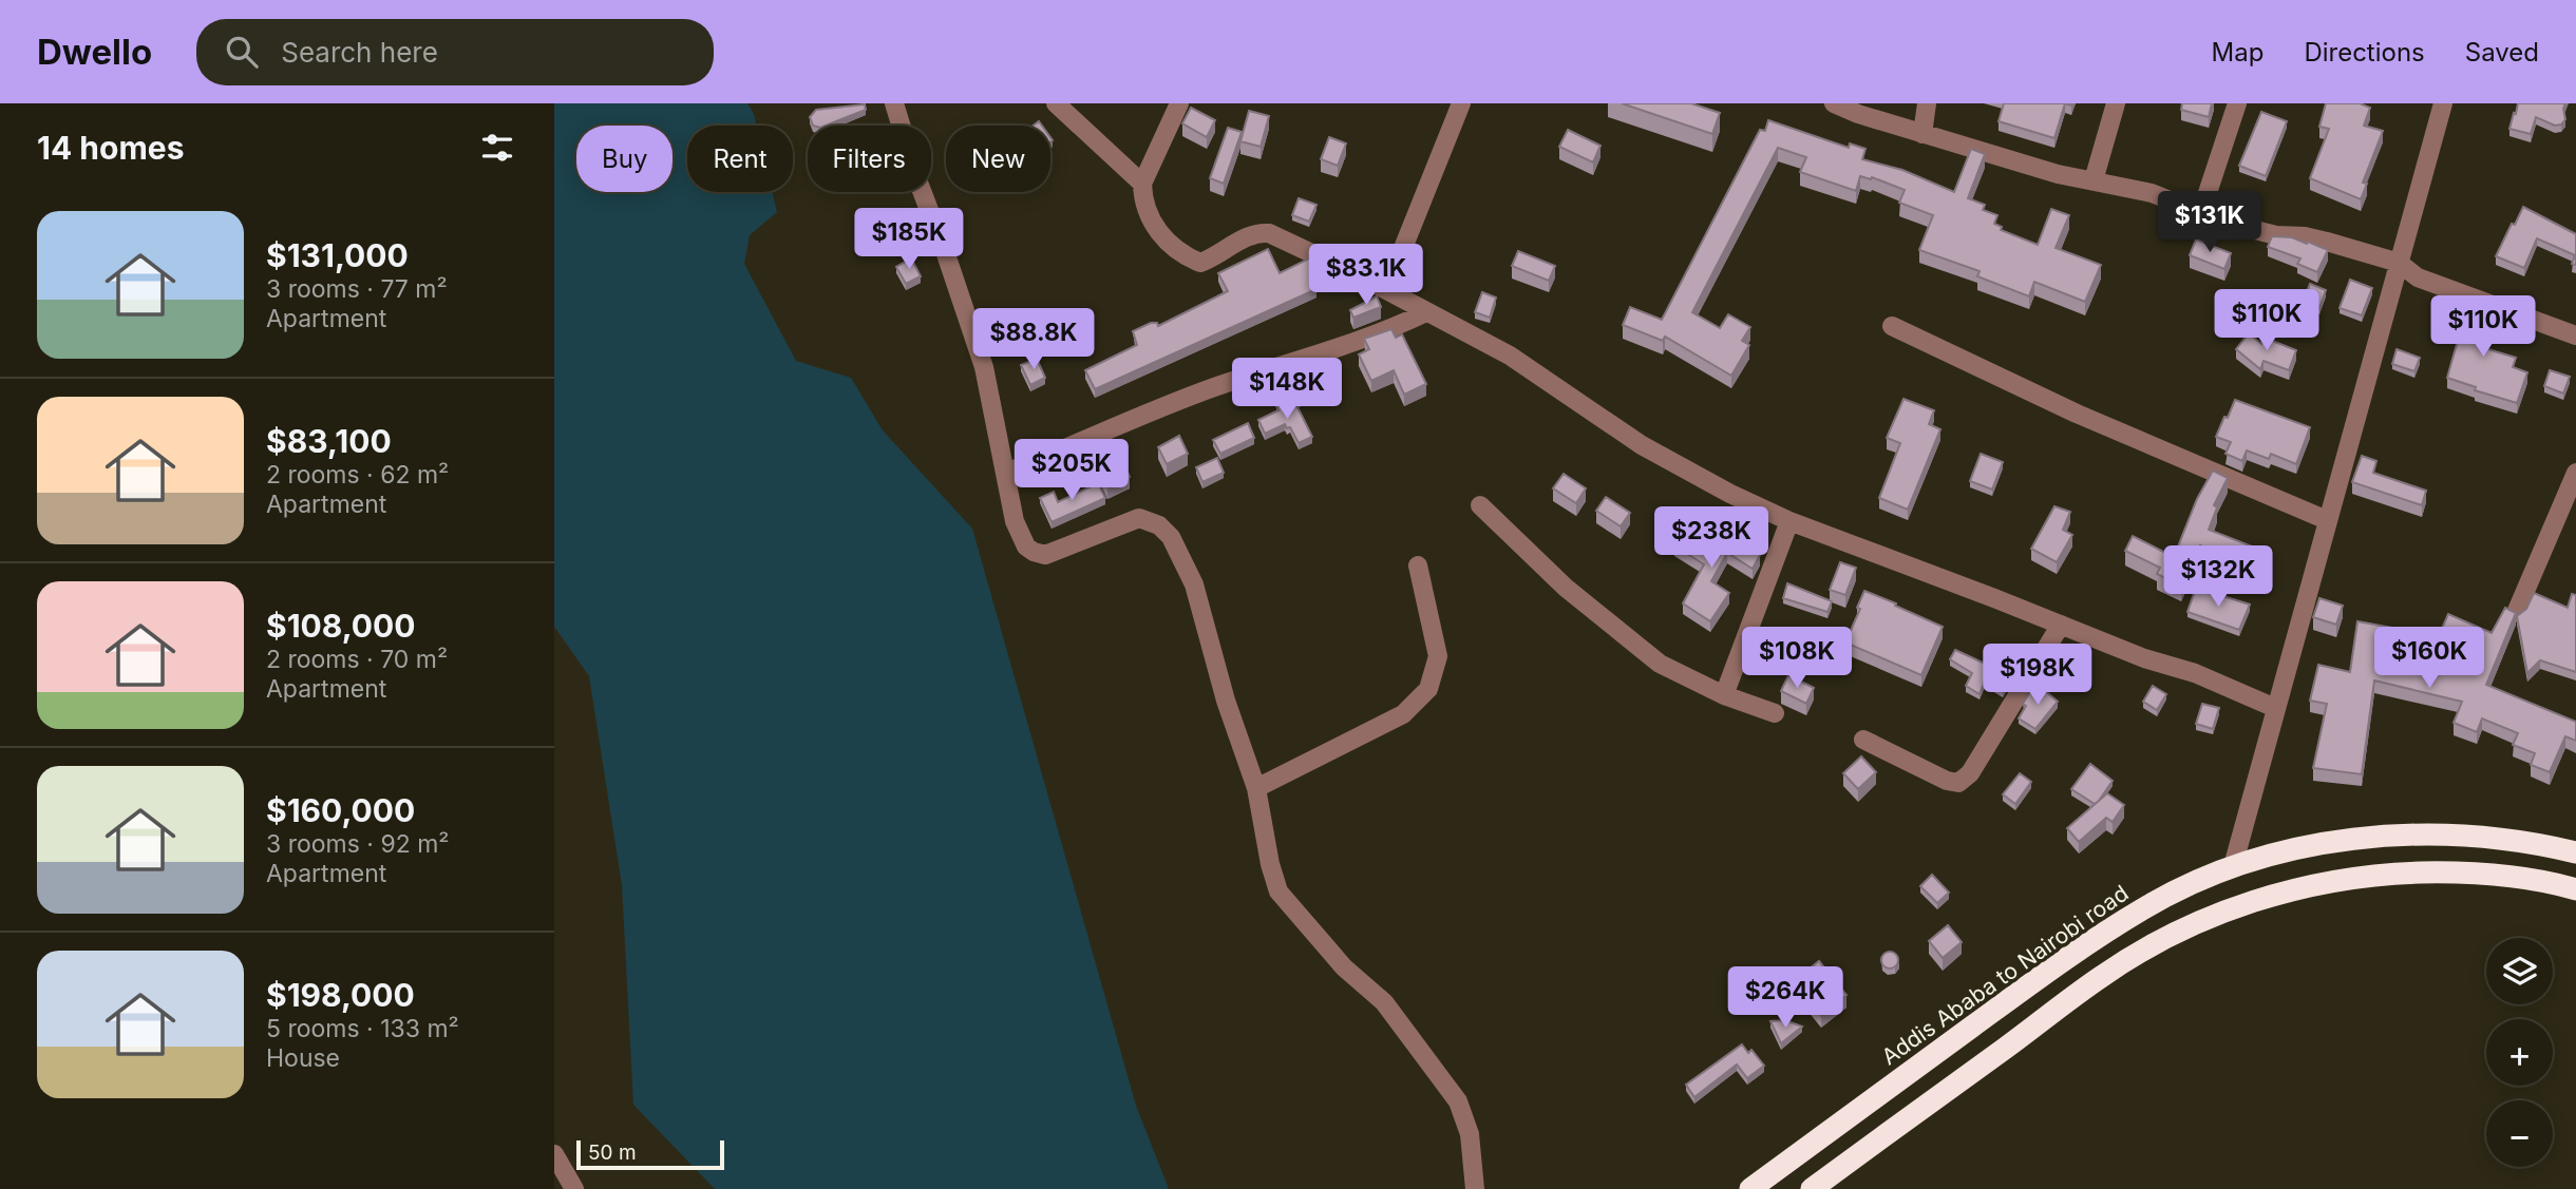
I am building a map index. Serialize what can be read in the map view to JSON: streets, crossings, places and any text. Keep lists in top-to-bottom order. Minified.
{"streets":{"highway":["Addis Ababa to Nairobi road"]},"scale_bar":"50 m","page":{"header":"Dwello","search":"Search here","nav":["Map","Directions","Saved"],"heading":"14 homes","chip":["Buy","Rent","Filters","New"],"price":["$131K","$185K","$83.1K","$110K","$110K","$88.8K","$148K","$205K","$238K","$132K","$108K","$160K","$198K","$264K"],"list":[{"name":"$131,000","note":"3 rooms · 77 m² · Apartment"},{"name":"$83,100","note":"2 rooms · 62 m² · Apartment"},{"name":"$108,000","note":"2 rooms · 70 m² · Apartment"},{"name":"$160,000","note":"3 rooms · 92 m² · Apartment"},{"name":"$198,000","note":"5 rooms · 133 m² · House"}],"map_buttons":["+","−"],"scale":"50 m"}}
